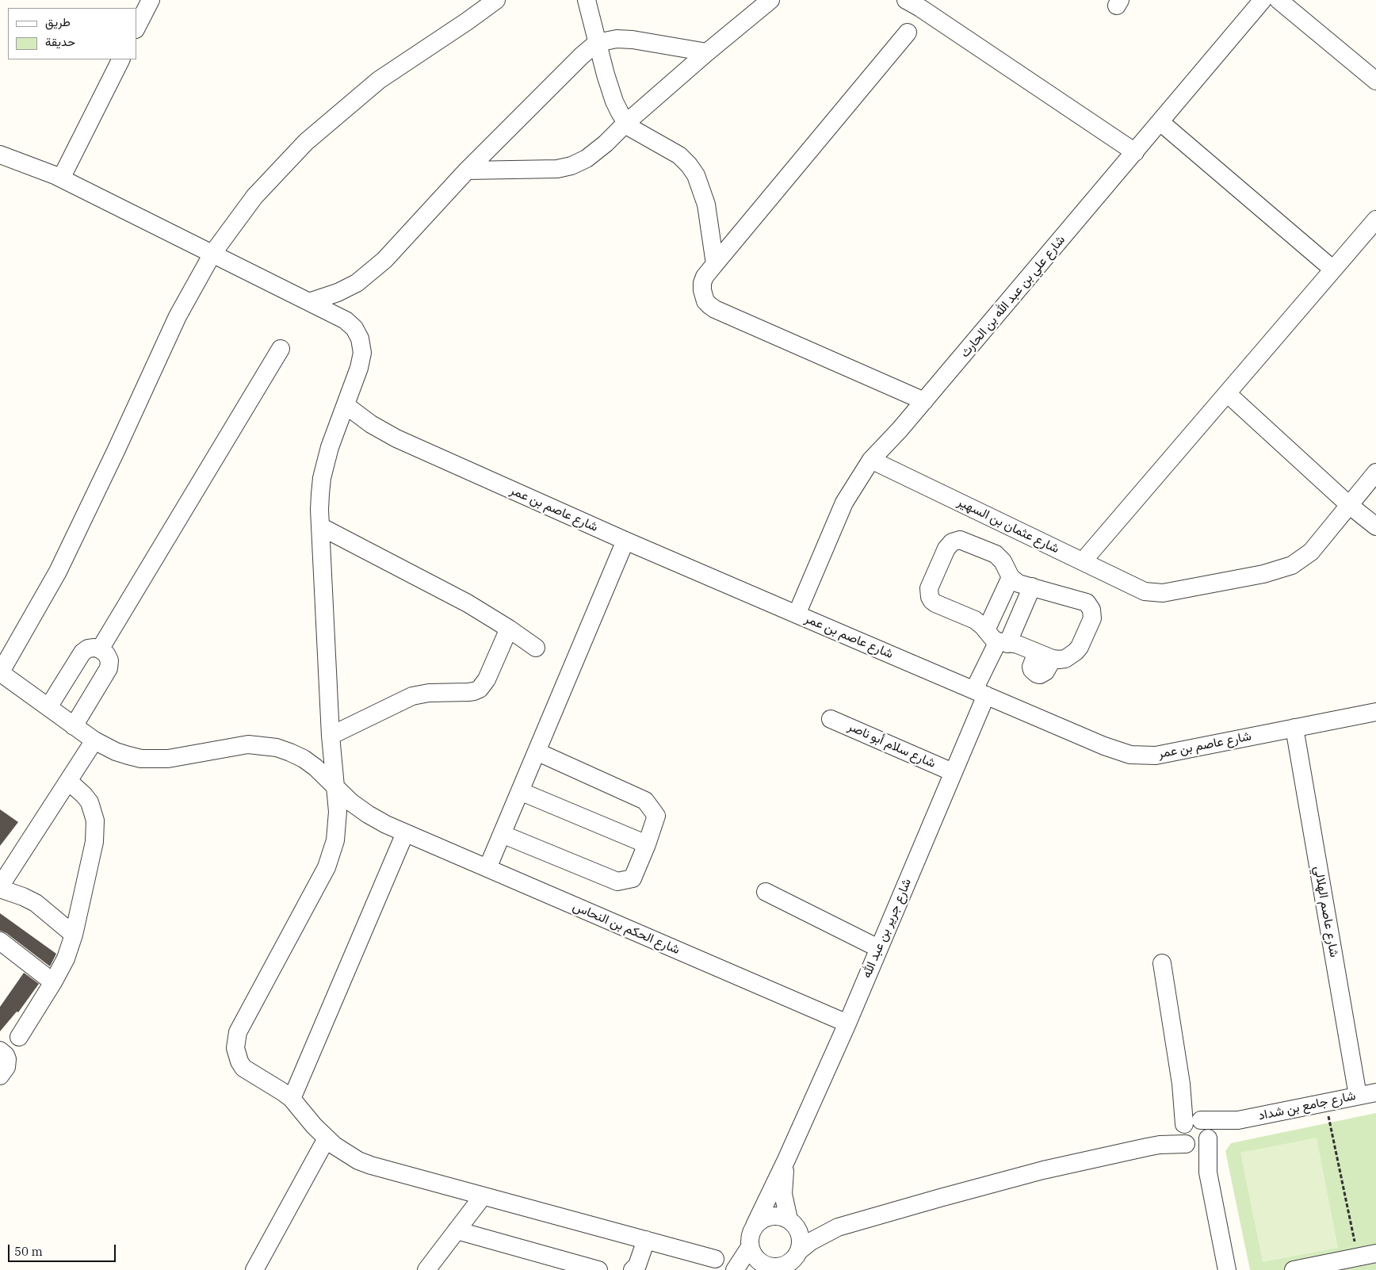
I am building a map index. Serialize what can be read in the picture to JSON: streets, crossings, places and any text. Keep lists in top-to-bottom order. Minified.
{"streets":{"street":["شارع علي بن عبد الله بن الحارث","شارع عاصم بن عمر","شارع عثمان بن السهير","شارع سلام أبو ناصر","شارع عاصم الهلالي","شارع الحكم بن النحاس","شارع جرير بن عبد الله","شارع جامع بن شداد"]},"crossings":[["شارع علي بن عبد الله بن الحارث","شارع عاصم بن عمر"],["شارع علي بن عبد الله بن الحارث","شارع عثمان بن السهير"],["شارع عاصم بن عمر","شارع عاصم الهلالي"],["شارع عاصم بن عمر","شارع جرير بن عبد الله"],["شارع سلام أبو ناصر","شارع جرير بن عبد الله"],["شارع عاصم الهلالي","شارع جامع بن شداد"],["شارع الحكم بن النحاس","شارع جرير بن عبد الله"]],"legend":["طريق","حديقة"],"scale_bar":"50 m"}
